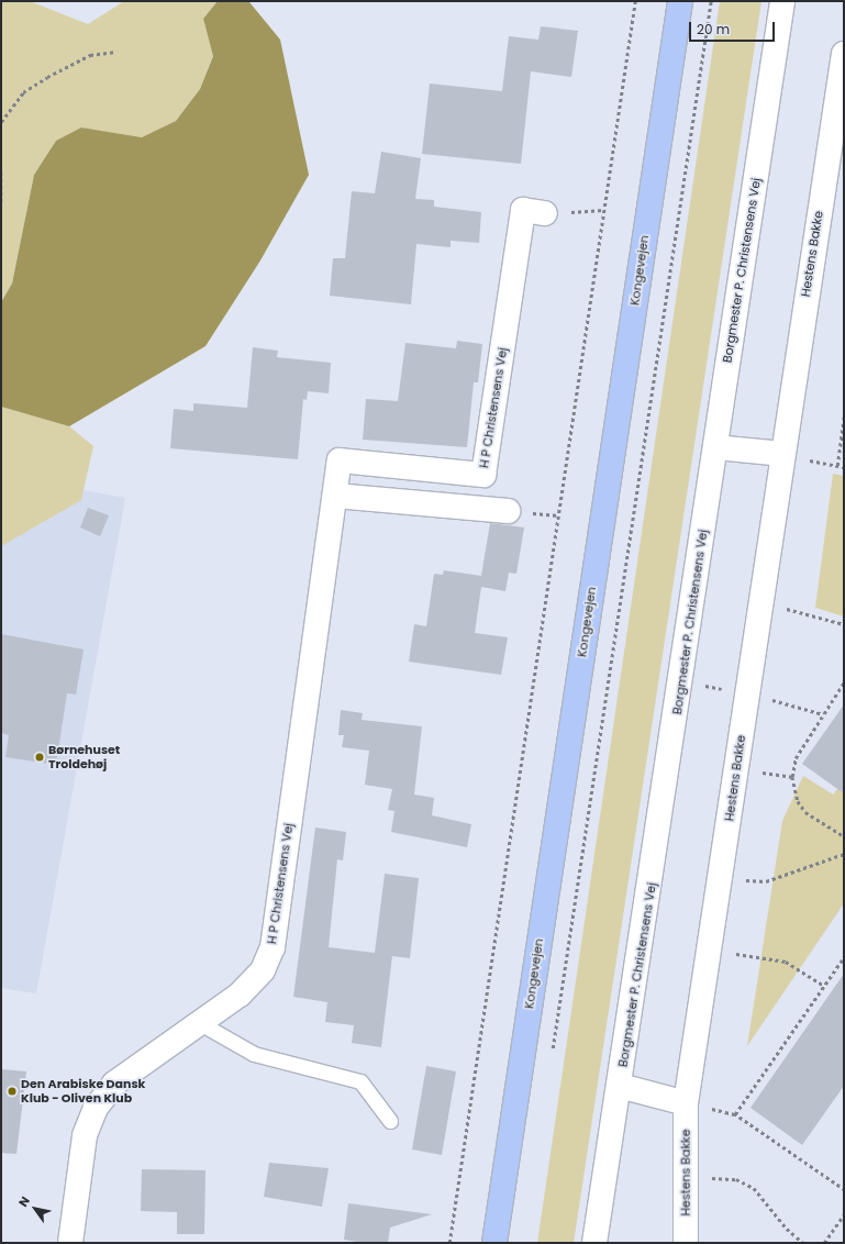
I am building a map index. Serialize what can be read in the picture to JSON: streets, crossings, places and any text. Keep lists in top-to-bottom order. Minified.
{"streets":{"main road":["Kongevejen"],"street":["Hestens Bakke","Borgmester P. Christensens Vej","H P Christensens Vej"]},"places":["Børnehuset Troldehøj","Den Arabiske Dansk Klub - Oliven Klub"],"scale_bar":"20 m","north":"top left"}
